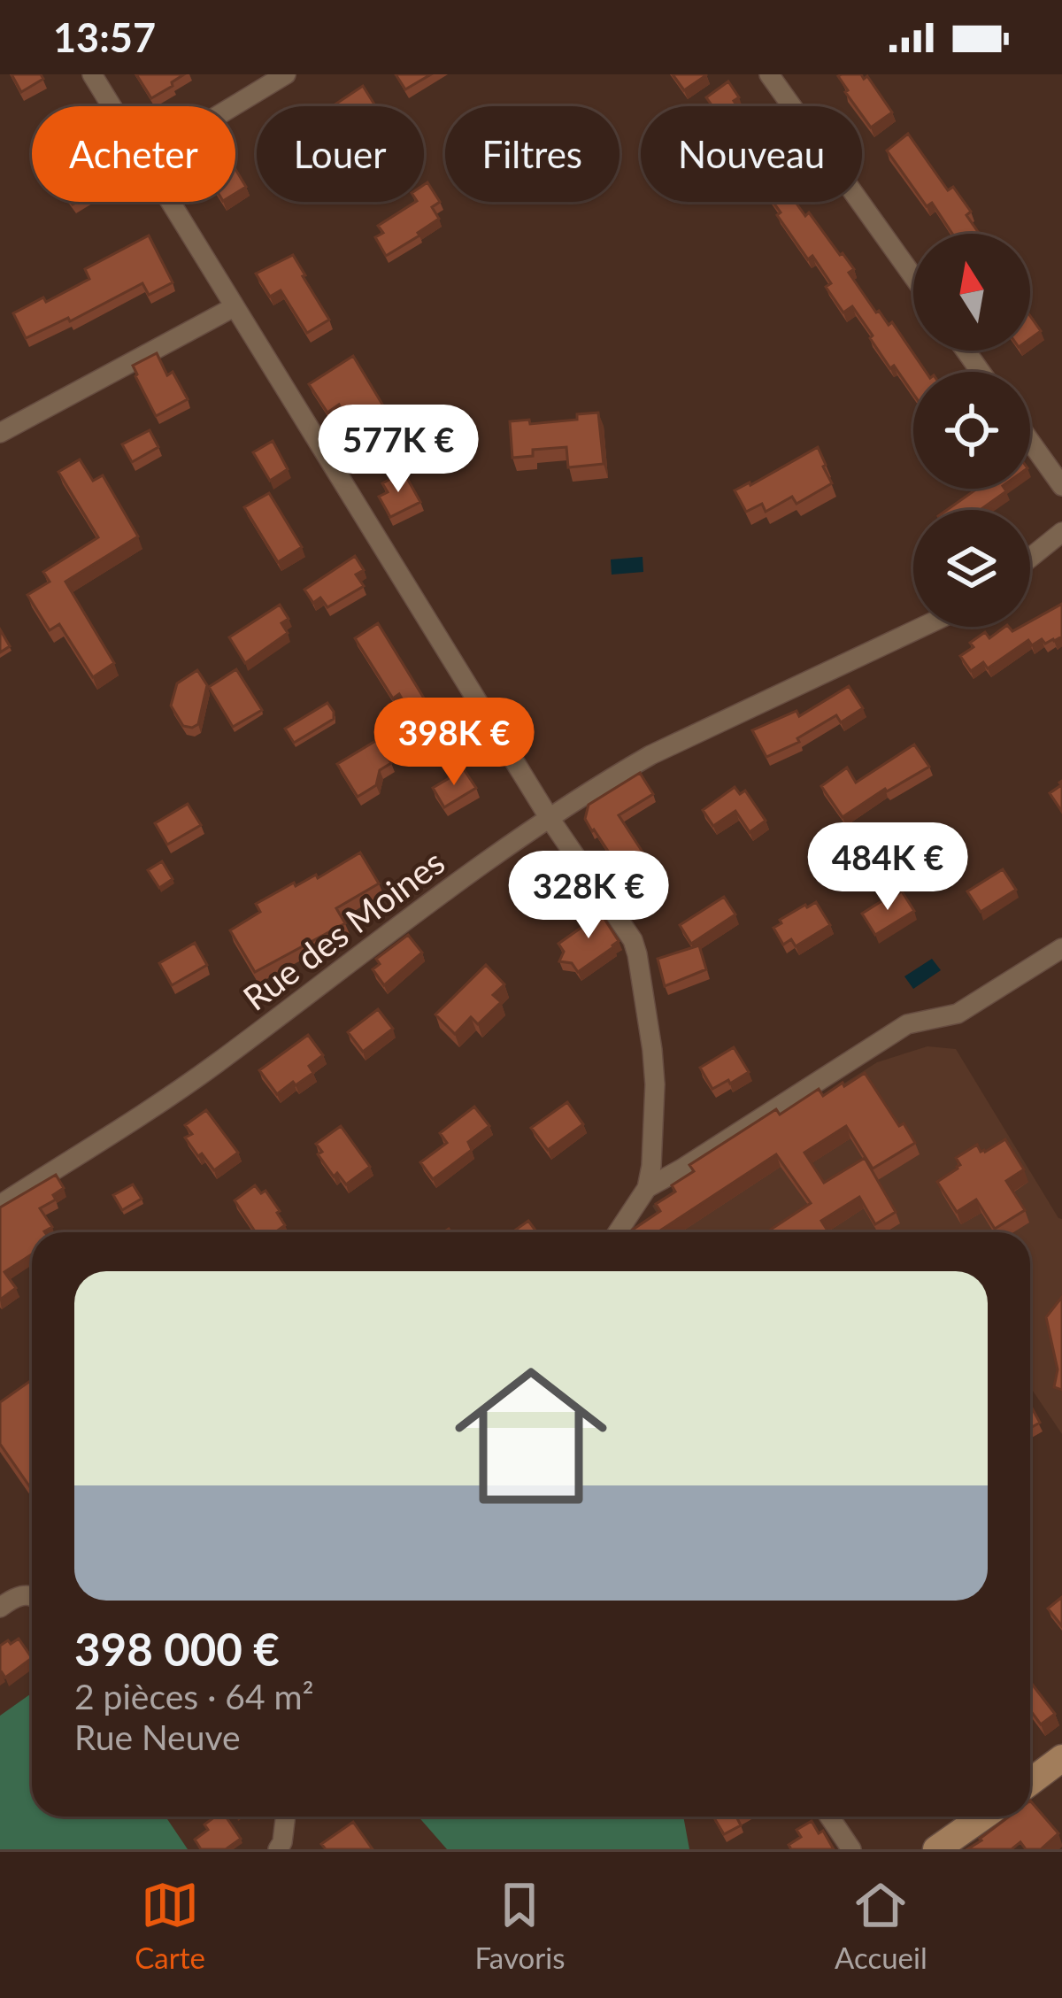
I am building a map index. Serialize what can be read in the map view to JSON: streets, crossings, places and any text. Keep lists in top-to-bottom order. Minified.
{"streets":{"street":["Rue des Moines"]},"north":"top","page":{"status":"13:57","chip":["Acheter","Louer","Filtres","Nouveau"],"price":["577K €","398K €","484K €","328K €"],"list":[{"name":"398 000 €","note":"2 pièces · 64 m² · Rue Neuve"}],"tabs":["Carte","Favoris","Accueil"]}}
